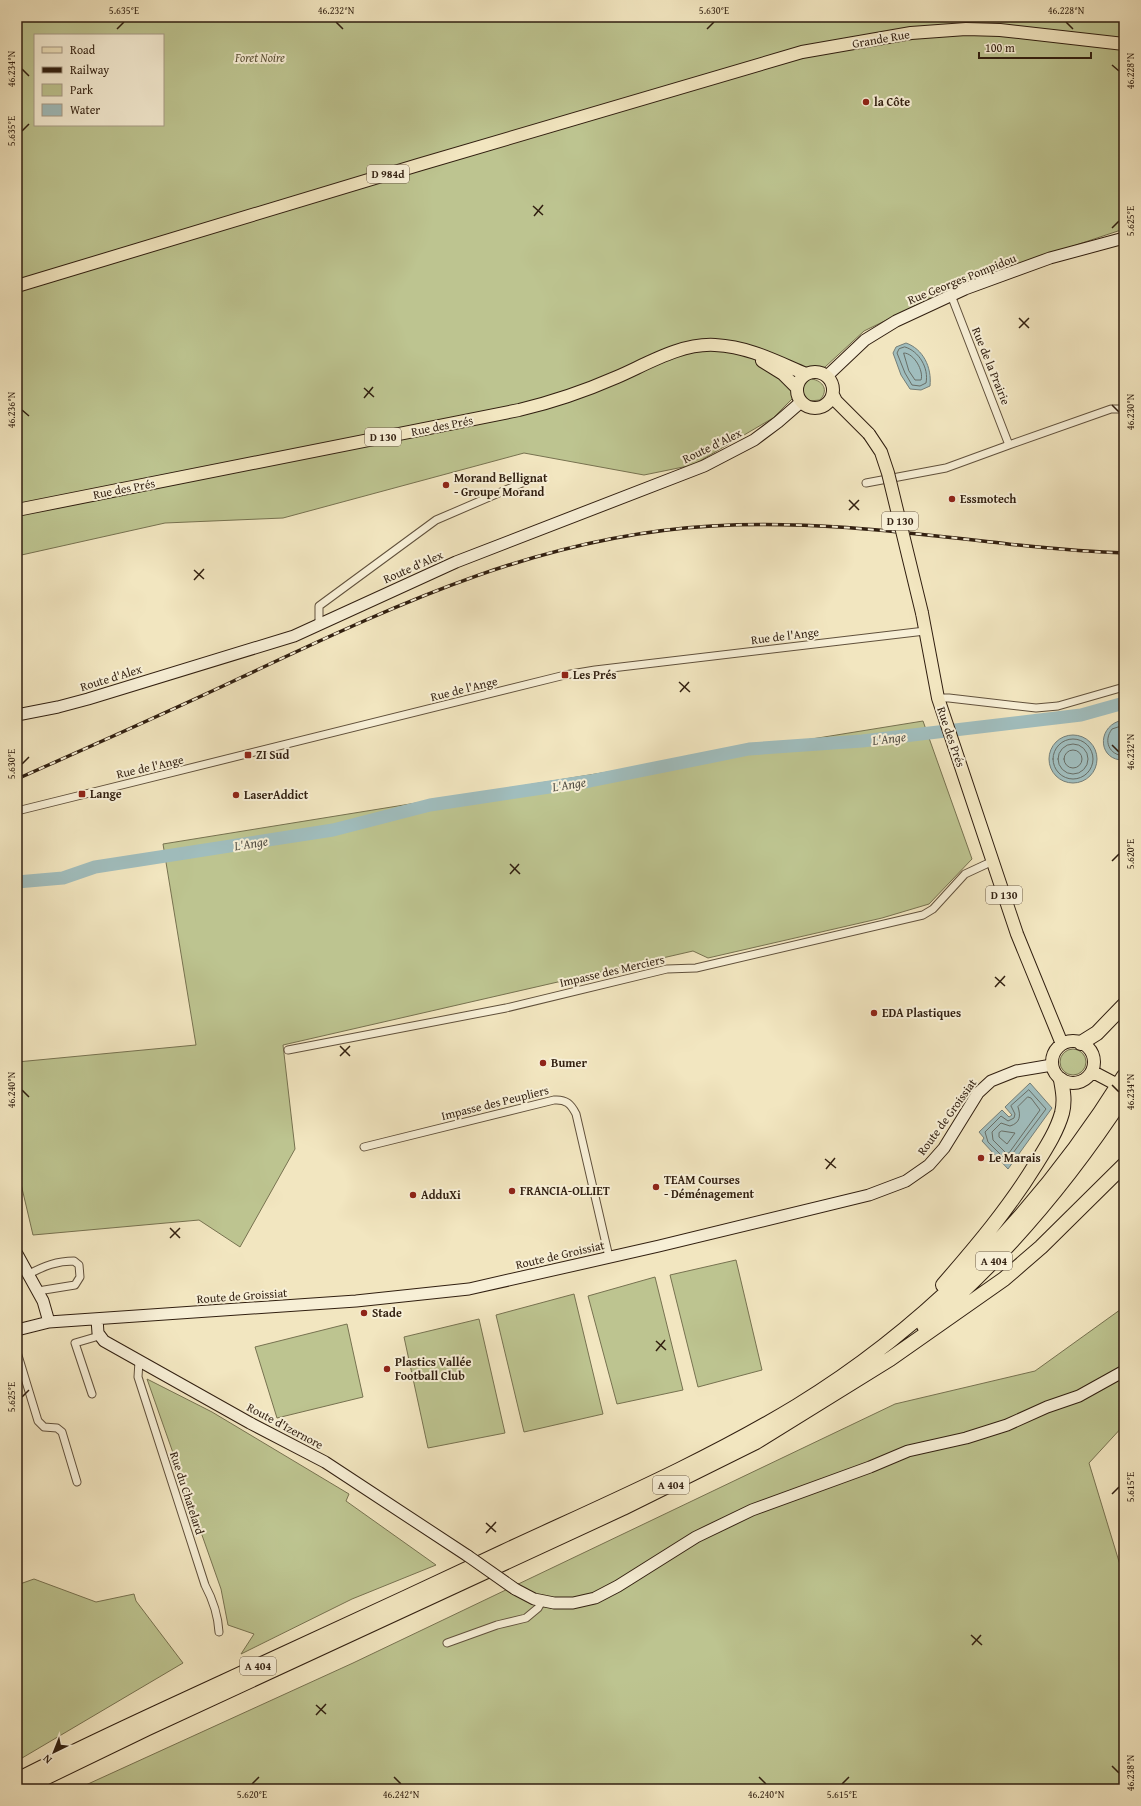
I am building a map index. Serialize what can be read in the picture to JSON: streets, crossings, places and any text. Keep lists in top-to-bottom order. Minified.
{"streets":{"highway":["A 404"],"main road":["Grande Rue","D 984d","Rue des Prés","D 130"],"street":["Rue Georges Pompidou","Rue de la Prairie","Route d'Alex","Rue de l'Ange","Impasse des Merciers","Impasse des Peupliers","Route de Groissiat","Route d'Izernore","Rue du Chatelard"]},"crossings":[["Rue Georges Pompidou","Rue de la Prairie"],["Rue Georges Pompidou","Rue des Prés"],["Rue Georges Pompidou","D 130"],["Rue Georges Pompidou","Route d'Alex"],["Rue des Prés","D 130"],["Rue des Prés","Route d'Alex"],["Rue des Prés","Rue de l'Ange"],["Rue des Prés","Impasse des Merciers"],["Rue des Prés","Route de Groissiat"],["D 130","Route d'Alex"],["Impasse des Peupliers","Route de Groissiat"],["Route d'Izernore","Rue du Chatelard"]],"water":["L'Ange"],"parks":["Foret Noire"],"places":{"other":["la Côte","Morand Bellignat - Groupe Morand","Essmotech","LaserAddict","EDA Plastiques","Bumer","Le Marais","TEAM Courses - Déménagement","FRANCIA-OLLIET","AdduXi","Stade","Plastics Vallée Football Club"],"transit":["Les Prés","ZI Sud","Lange"]},"legend":["Road","Railway","Park","Water"],"scale_bar":"100 m","north":"bottom left","coordinates":["5.635°E","46.232°N","5.630°E","46.228°N","46.234°N","5.625°E","46.236°N","46.230°N","5.620°E","46.240°N","5.615°E","46.238°N","46.242°N"]}
